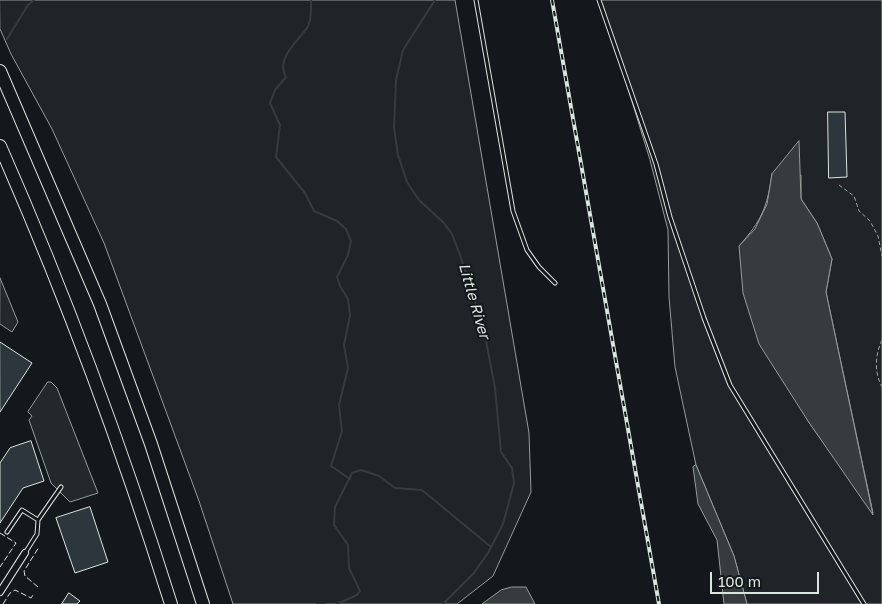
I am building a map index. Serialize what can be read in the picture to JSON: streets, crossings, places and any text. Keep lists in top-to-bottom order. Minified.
{"water":["Little River"],"scale_bar":"100 m"}
